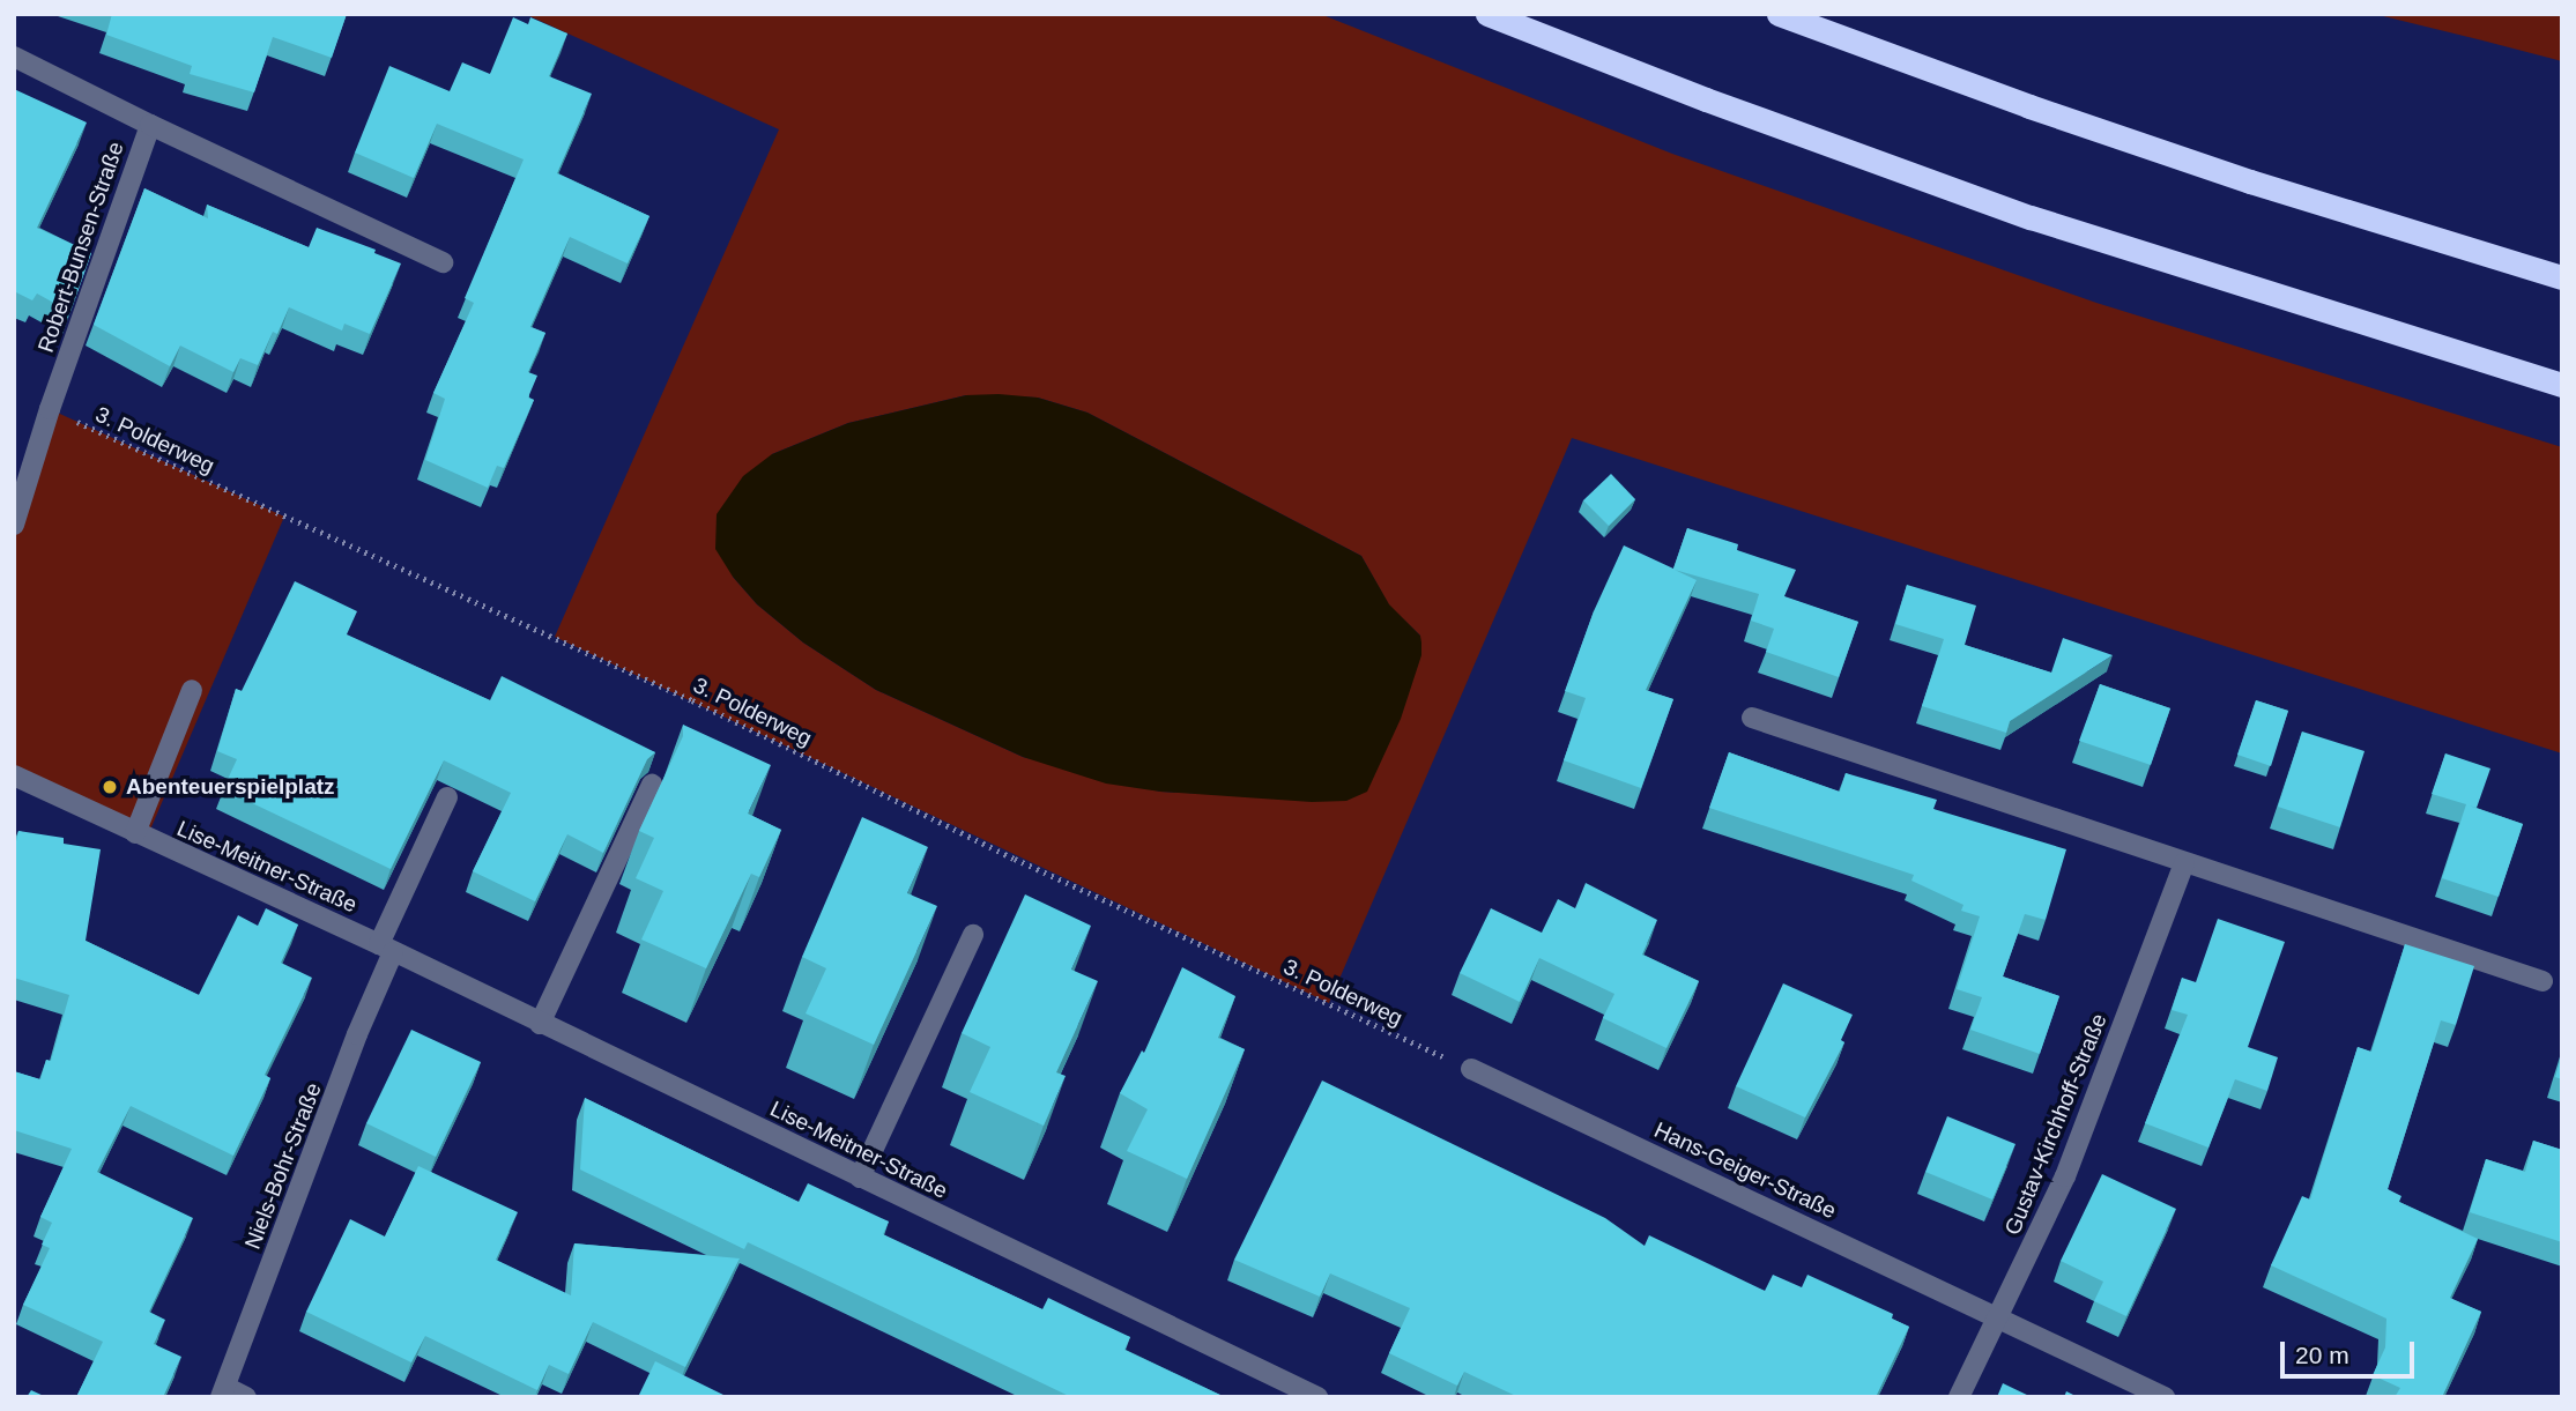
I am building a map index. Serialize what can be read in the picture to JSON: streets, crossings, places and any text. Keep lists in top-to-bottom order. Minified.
{"streets":{"street":["Robert-Bunsen-Straße","Lise-Meitner-Straße","Gustav-Kirchhoff-Straße","Niels-Bohr-Straße","Hans-Geiger-Straße"],"path":["3. Polderweg"]},"crossings":[["Robert-Bunsen-Straße","3. Polderweg"],["3. Polderweg","Hans-Geiger-Straße"],["Lise-Meitner-Straße","Niels-Bohr-Straße"],["Gustav-Kirchhoff-Straße","Hans-Geiger-Straße"]],"places":["Abenteuerspielplatz"],"scale_bar":"20 m"}
